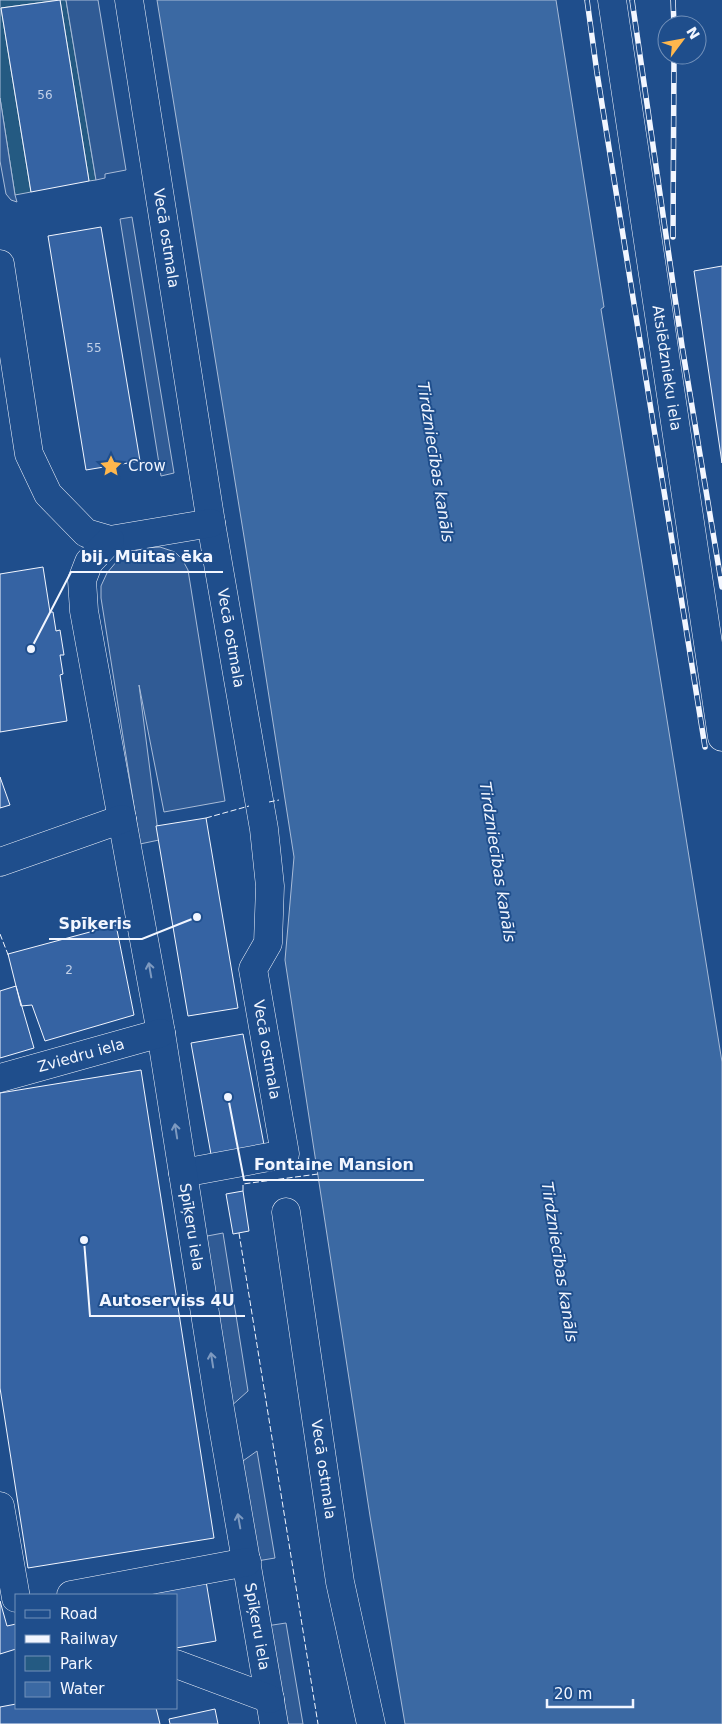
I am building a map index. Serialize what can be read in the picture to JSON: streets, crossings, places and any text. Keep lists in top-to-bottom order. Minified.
{"streets":{"street":["Vecā ostmala","Atslēdznieku iela","Zviedru iela","Spīķeru iela"]},"crossings":[["Vecā ostmala","Spīķeru iela"],["Zviedru iela","Spīķeru iela"]],"one_way":["Spīķeru iela"],"water":["Tirdzniecības kanāls"],"places":{"place":["Crow"],"other":["bij. Muitas ēka","Spīķeris","Fontaine Mansion","Autoserviss 4U"]},"house_numbers":["56","55","2"],"legend":["Road","Railway","Park","Water"],"scale_bar":"20 m","north":"top right"}
